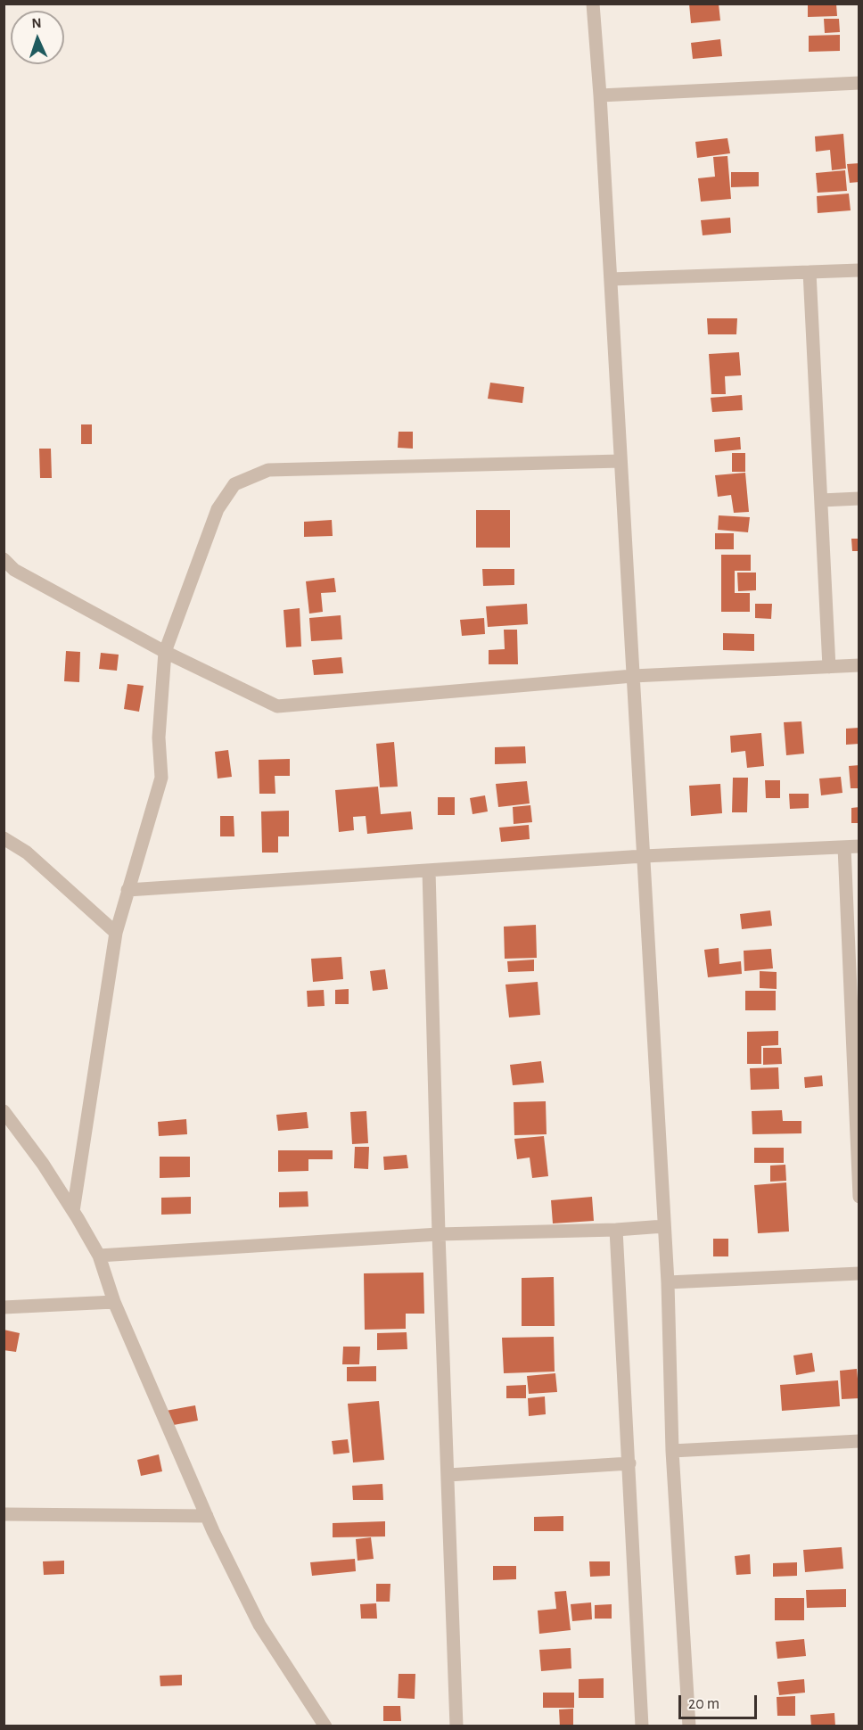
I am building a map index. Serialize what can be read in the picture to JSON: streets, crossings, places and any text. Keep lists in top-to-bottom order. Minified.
{"scale_bar":"20 m","north":"top"}
